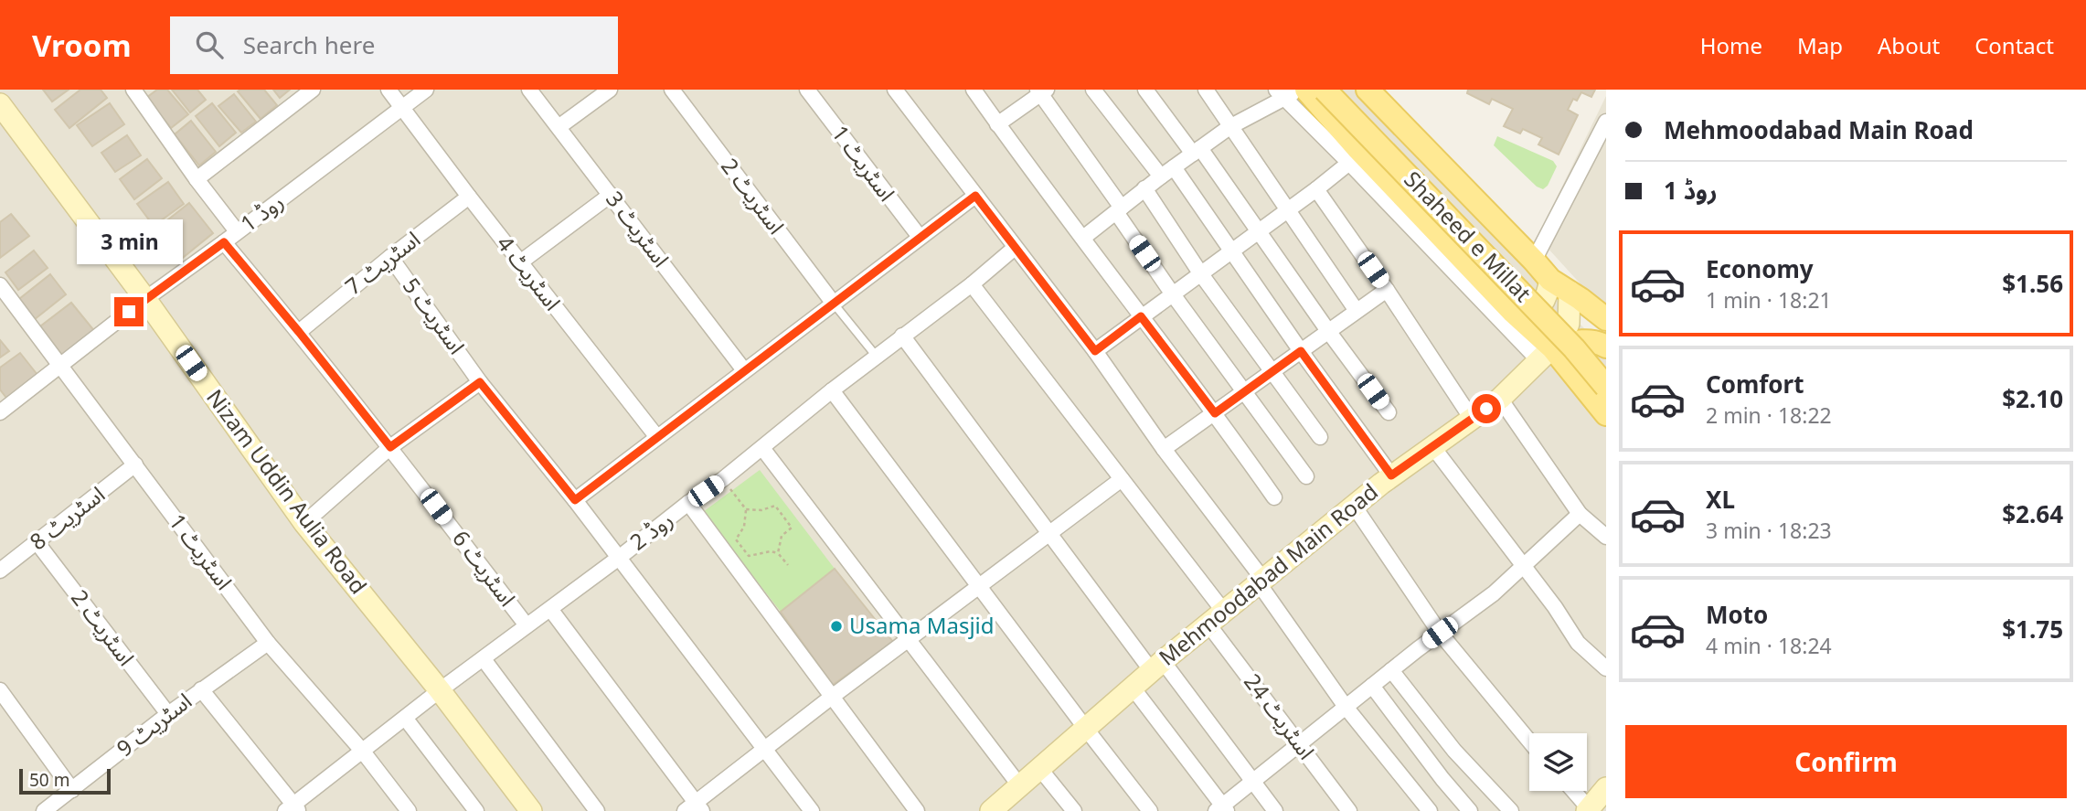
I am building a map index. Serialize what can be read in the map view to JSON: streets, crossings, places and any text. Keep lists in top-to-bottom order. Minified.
{"streets":{"main road":["Shaheed e Millat","Nizam Uddin Aulia Road","Mehmoodabad Main Road"],"street":["اسٹریٹ 1","اسٹریٹ 2","روڈ 1","اسٹریٹ 3","اسٹریٹ 7","اسٹریٹ 4","اسٹریٹ 5","اسٹریٹ 8","روڈ 2","اسٹریٹ 6","اسٹریٹ 24","اسٹریٹ 9"]},"crossings":[["اسٹریٹ 1","روڈ 1"],["اسٹریٹ 1","اسٹریٹ 8"],["اسٹریٹ 1","روڈ 2"],["اسٹریٹ 1","اسٹریٹ 9"],["اسٹریٹ 2","اسٹریٹ 8"],["اسٹریٹ 2","اسٹریٹ 9"],["روڈ 1","اسٹریٹ 4"],["روڈ 1","Nizam Uddin Aulia Road"],["روڈ 1","اسٹریٹ 6"],["اسٹریٹ 7","اسٹریٹ 4"],["اسٹریٹ 7","اسٹریٹ 5"],["اسٹریٹ 7","اسٹریٹ 6"],["اسٹریٹ 5","روڈ 2"],["Nizam Uddin Aulia Road","روڈ 2"],["روڈ 2","اسٹریٹ 6"],["روڈ 2","اسٹریٹ 24"],["Mehmoodabad Main Road","اسٹریٹ 24"]],"places":["Usama Masjid"],"scale_bar":"50 m","page":{"header":"Vroom","search":"Search here","nav":["Home","Map","About","Contact"],"banner":["Mehmoodabad Main Road","روڈ 1"],"bubble":"3 min","list":[{"name":"Economy","note":"1 min · 18:21","value":"$1.56"},{"name":"Comfort","note":"2 min · 18:22","value":"$2.10"},{"name":"XL","note":"3 min · 18:23","value":"$2.64"},{"name":"Moto","note":"4 min · 18:24","value":"$1.75"}],"buttons":"Confirm","scale":"50 m"}}
